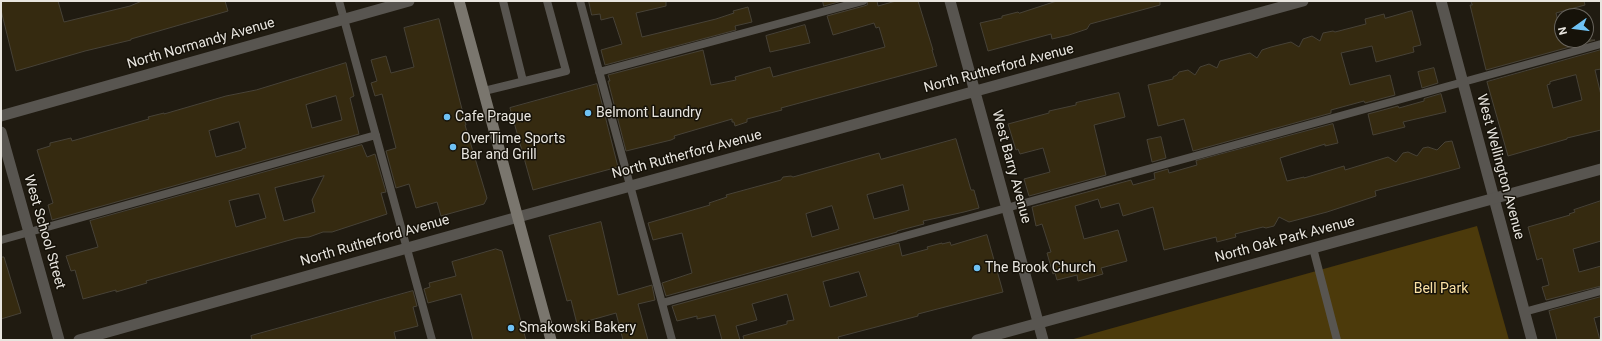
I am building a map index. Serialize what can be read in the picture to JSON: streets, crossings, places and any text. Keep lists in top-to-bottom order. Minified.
{"streets":{"street":["North Normandy Avenue","North Rutherford Avenue","West Barry Avenue","West Wellington Avenue","West School Street","North Oak Park Avenue"]},"crossings":[["North Rutherford Avenue","West Barry Avenue"],["West Barry Avenue","North Oak Park Avenue"],["West Wellington Avenue","North Oak Park Avenue"]],"parks":["Bell Park"],"places":["Belmont Laundry","Cafe Prague","OverTime Sports Bar and Grill","The Brook Church","Smakowski Bakery"],"north":"left"}
